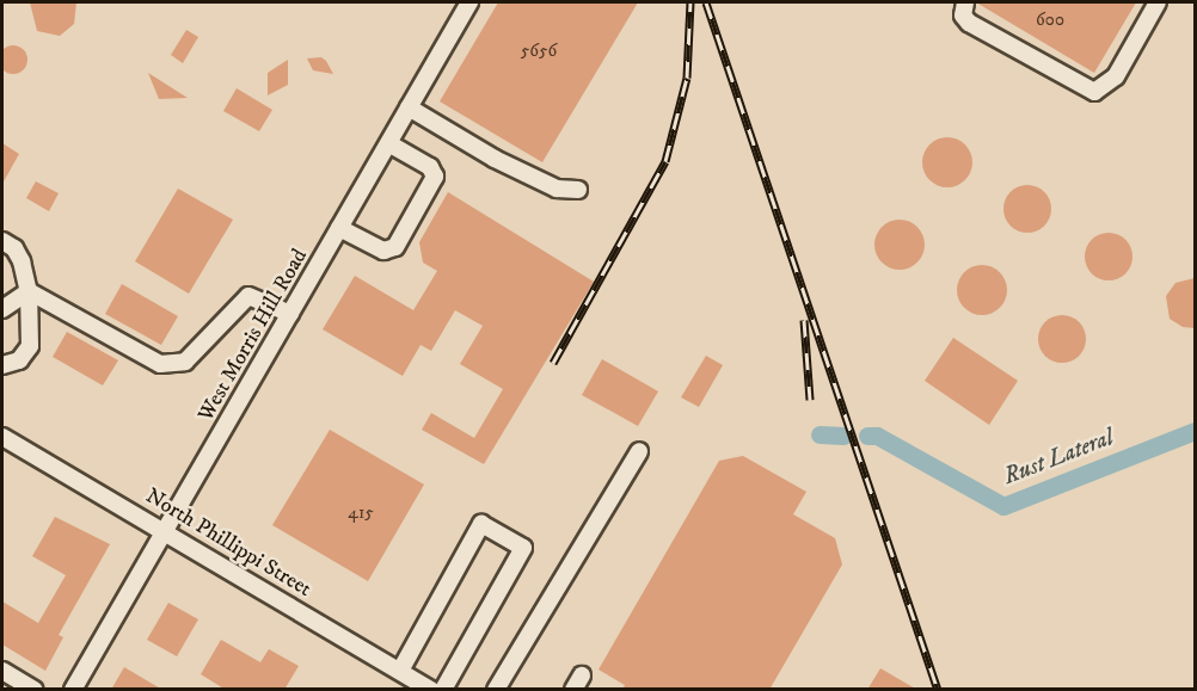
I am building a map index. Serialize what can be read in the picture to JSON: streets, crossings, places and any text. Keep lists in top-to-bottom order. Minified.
{"streets":{"street":["West Morris Hill Road","North Phillippi Street"]},"crossings":[["West Morris Hill Road","North Phillippi Street"]],"water":["Rust Lateral"],"house_numbers":["600","5656","415"]}
